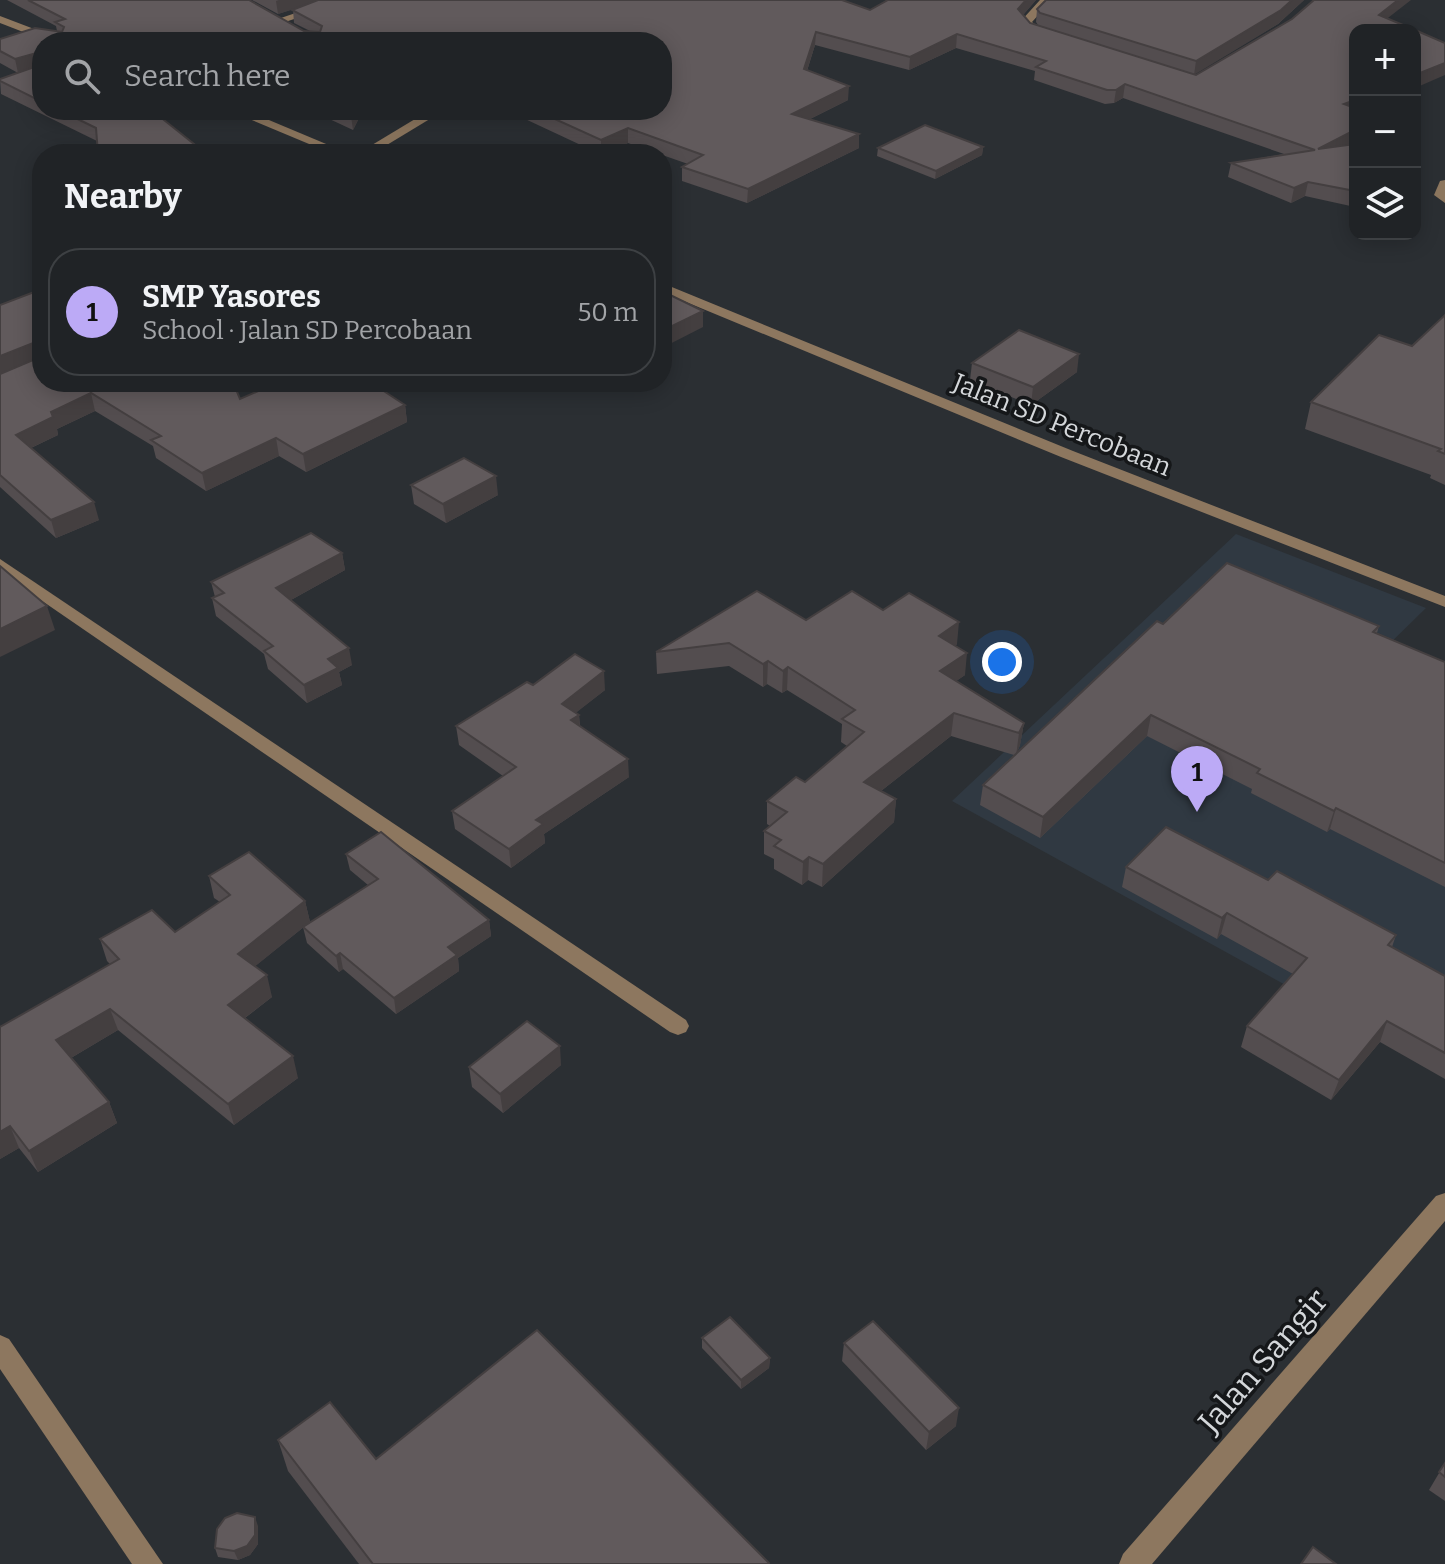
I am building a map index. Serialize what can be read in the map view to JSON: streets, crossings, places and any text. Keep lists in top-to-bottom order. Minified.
{"streets":{"street":["Jalan SD Percobaan","Jalan Sangir"]},"page":{"map_buttons":["+","−"],"search":"Search here","heading":"Nearby","list":[{"mark":"1","name":"SMP Yasores","note":"School · Jalan SD Percobaan","value":"50 m"}],"pins":"1"}}
